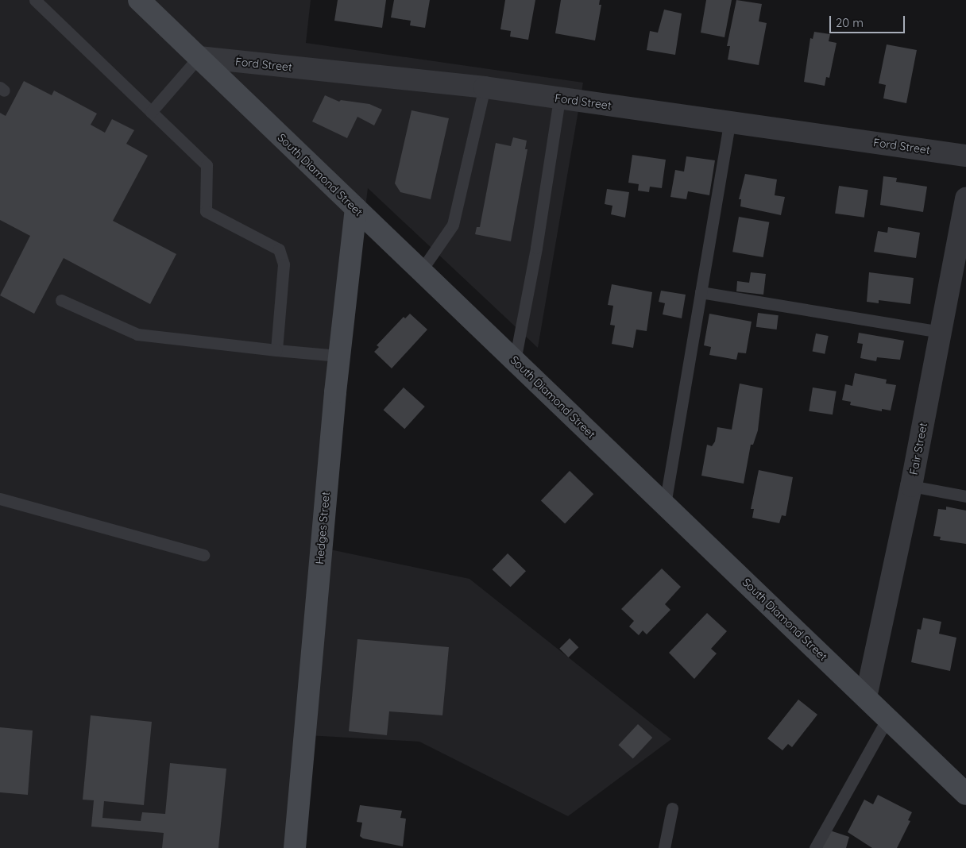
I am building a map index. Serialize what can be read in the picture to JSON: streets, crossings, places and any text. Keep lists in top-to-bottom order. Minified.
{"streets":{"street":["Ford Street","South Diamond Street","Fair Street","Hedges Street"]},"crossings":[["Ford Street","South Diamond Street"],["South Diamond Street","Fair Street"],["South Diamond Street","Hedges Street"]],"scale_bar":"20 m"}
